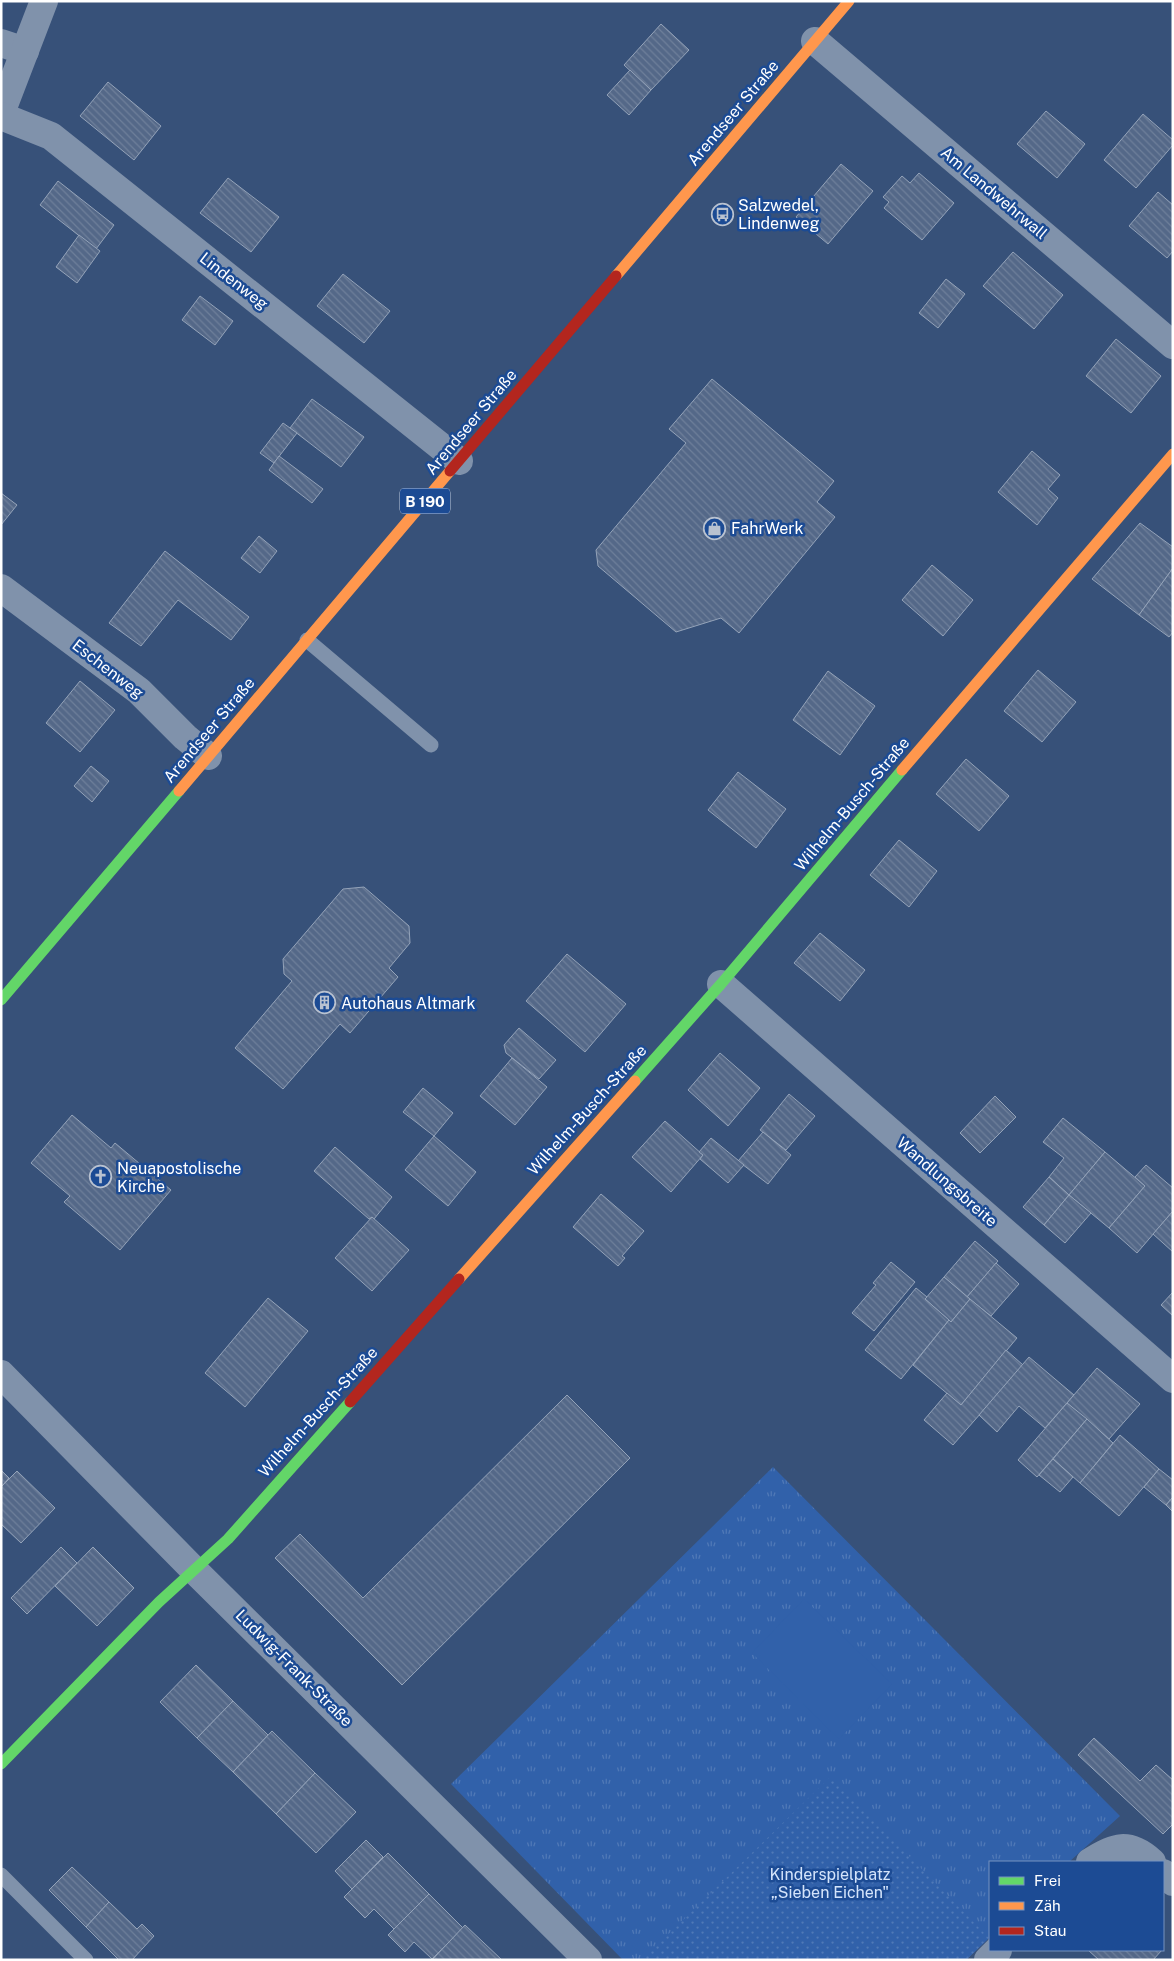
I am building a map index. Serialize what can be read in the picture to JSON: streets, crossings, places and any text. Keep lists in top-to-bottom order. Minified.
{"streets":{"street":["Arendseer Straße","Am Landwehrwall","Lindenweg","B 190","Eschenweg","Wilhelm-Busch-Straße","Wandlungsbreite","Ludwig-Frank-Straße"]},"crossings":[["Arendseer Straße","Am Landwehrwall"],["Arendseer Straße","Lindenweg"],["Arendseer Straße","Eschenweg"],["Wilhelm-Busch-Straße","Wandlungsbreite"],["Wilhelm-Busch-Straße","Ludwig-Frank-Straße"]],"parks":["Kinderspielplatz „Sieben Eichen\""],"places":{"bus stop":["Salzwedel, Lindenweg"],"shop":["FahrWerk"],"building":["Autohaus Altmark"],"church":["Neuapostolische Kirche"]},"legend":["Frei","Zäh","Stau"]}
